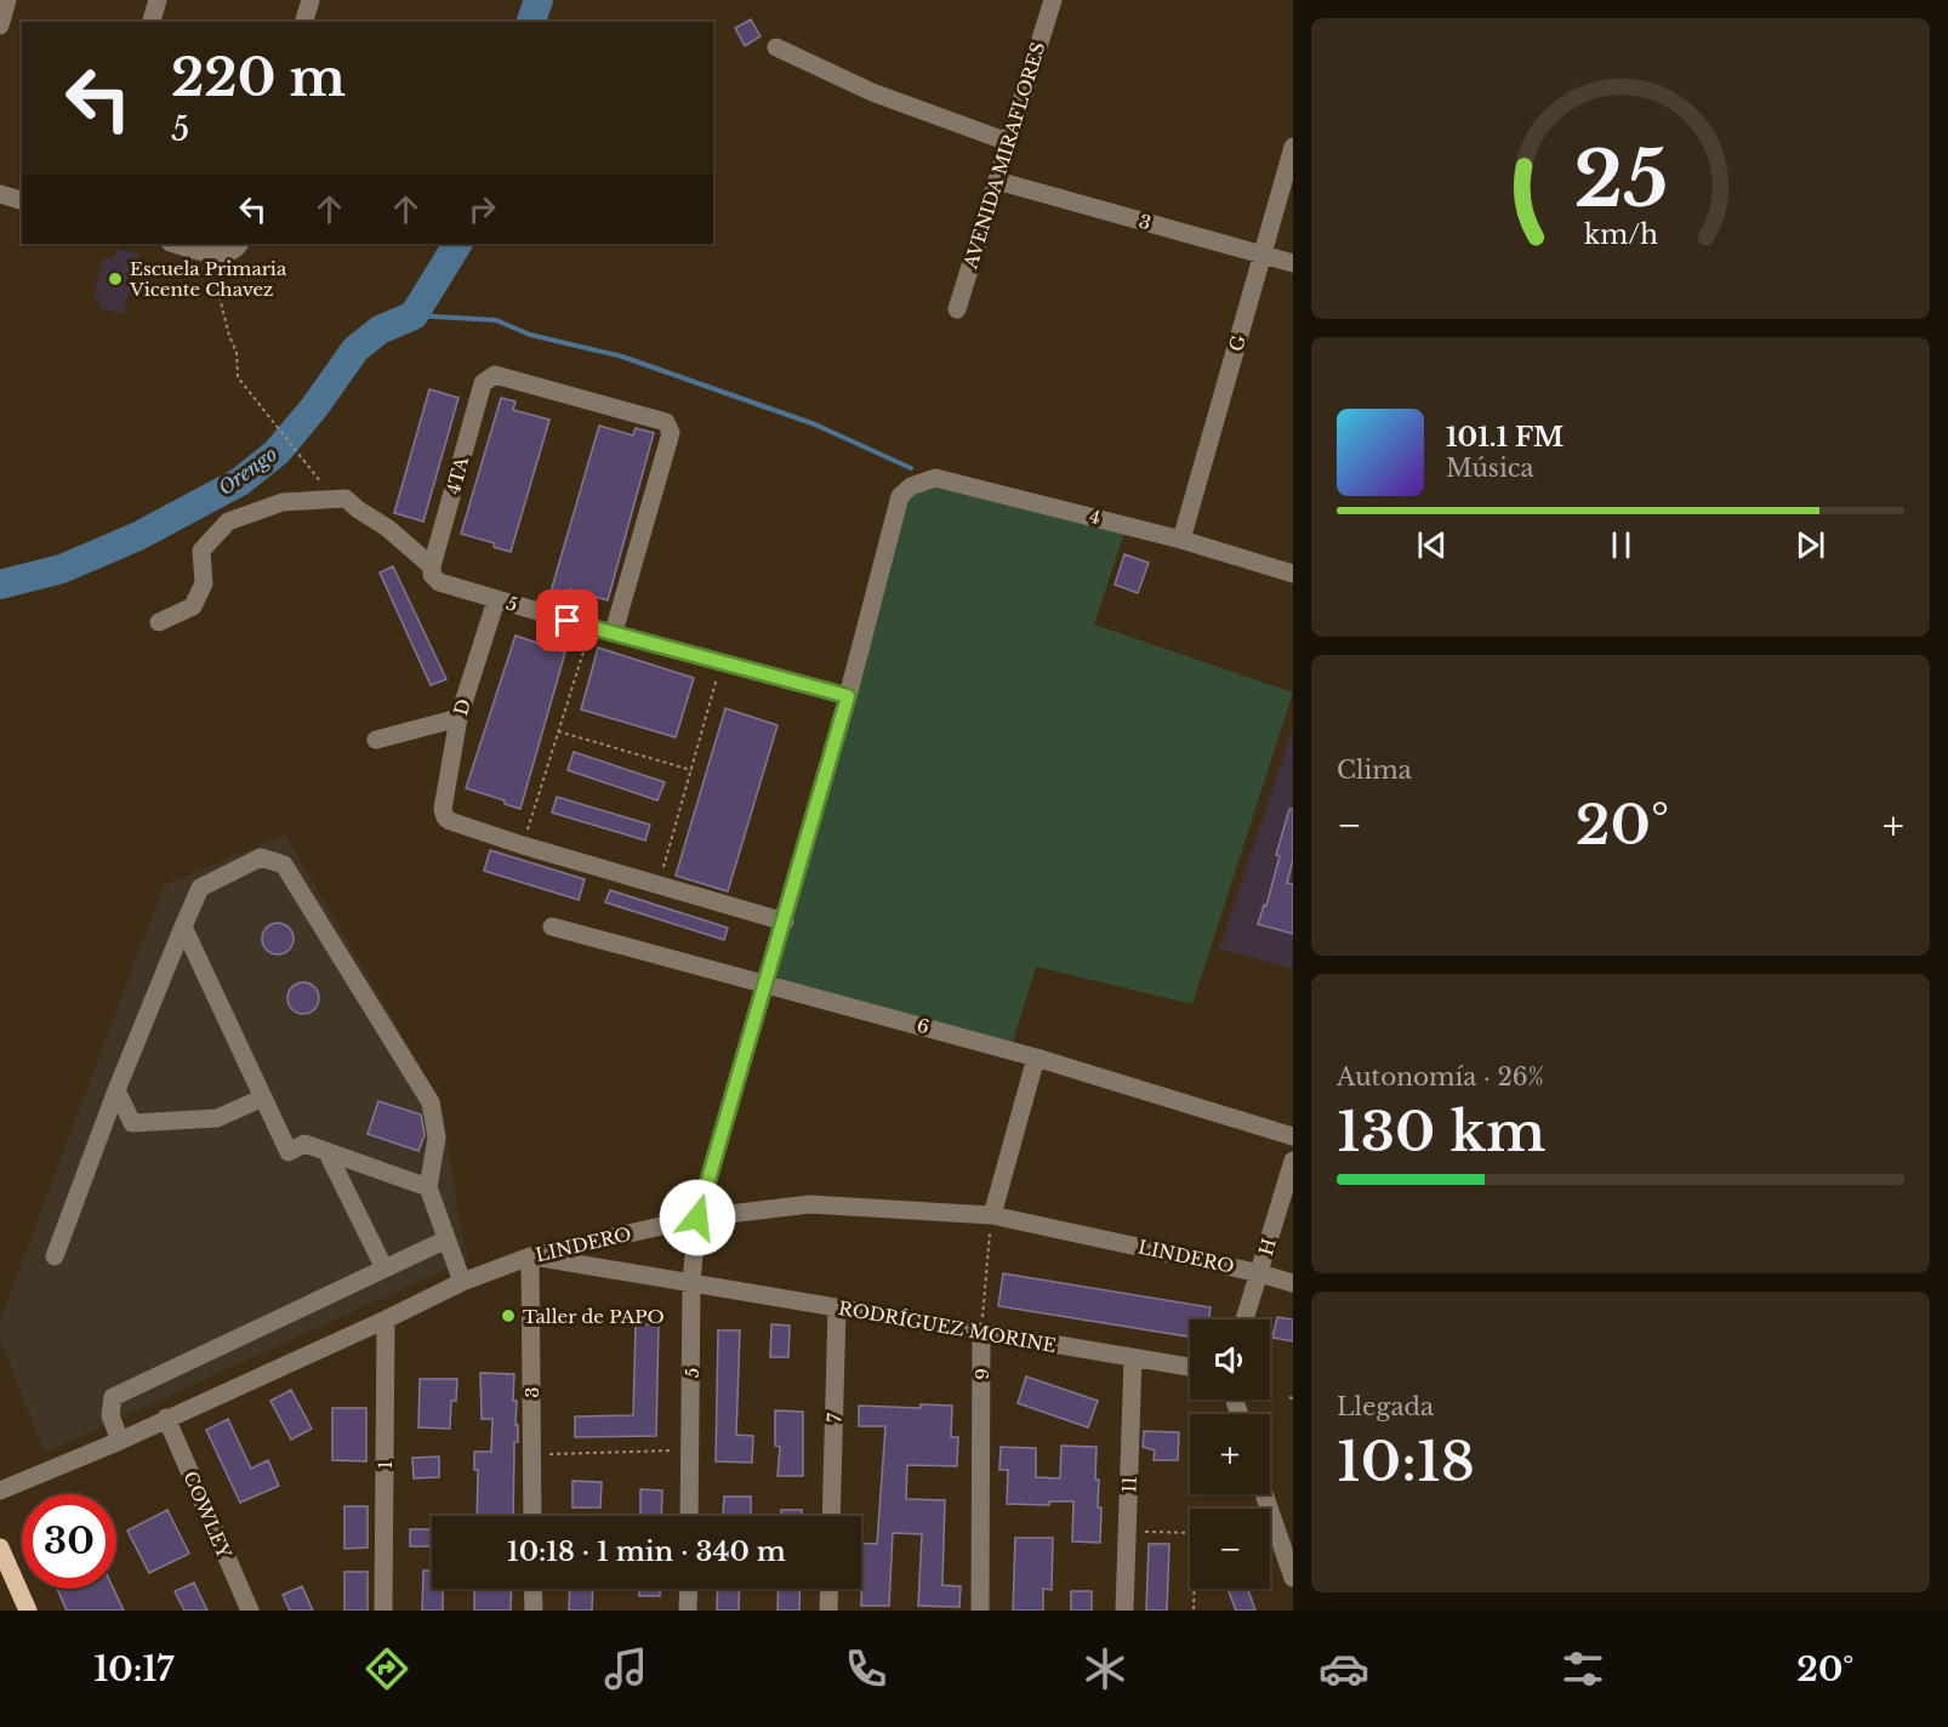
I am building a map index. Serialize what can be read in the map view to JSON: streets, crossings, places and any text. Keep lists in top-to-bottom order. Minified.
{"streets":{"street":["AVENIDA MIRAFLORES","3","G","4TA","4","5","D","6","LINDERO","H","RODRÍGUEZ MORINE","9","7","1","11","COWLEY"]},"crossings":[["AVENIDA MIRAFLORES","3"],["3","G"],["3","LINDERO"],["3","RODRÍGUEZ MORINE"],["G","4"],["4TA","5"],["4","5"],["5","D"],["5","6"],["5","LINDERO"],["5","RODRÍGUEZ MORINE"],["LINDERO","H"],["LINDERO","RODRÍGUEZ MORINE"],["LINDERO","1"],["LINDERO","COWLEY"],["RODRÍGUEZ MORINE","9"],["RODRÍGUEZ MORINE","7"],["RODRÍGUEZ MORINE","11"]],"water":["Orengo"],"places":["Escuela Primaria Vicente Chavez","Taller de PAPO"],"page":{"turn":["220 m","5"],"song":["101.1 FM","Música"],"tile":["Clima",["Autonomía · 26%","130 km"],["Llegada","10:18"]],"heat":["−","20°","+"],"map_buttons":["+","−"],"limit":"30","trip":"10:18 · 1 min · 340 m","tabs":["10:17","20°"],"gauge":["25","km/h"]}}
